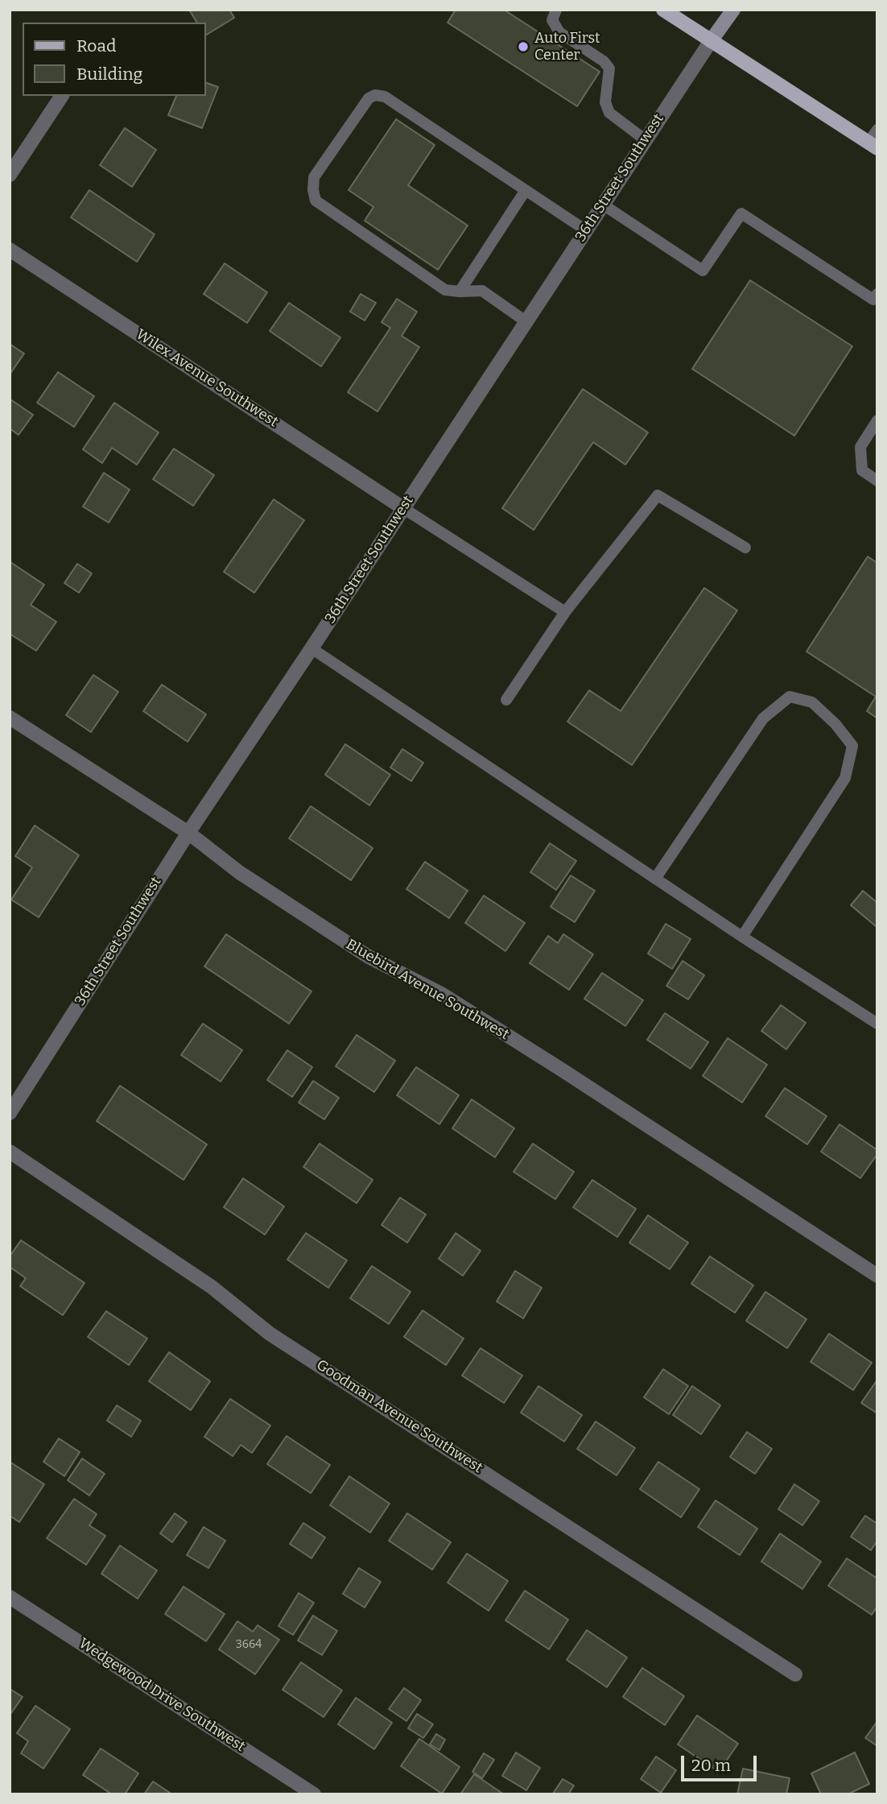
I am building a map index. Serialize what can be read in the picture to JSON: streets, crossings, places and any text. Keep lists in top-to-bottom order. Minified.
{"streets":{"street":["36th Street Southwest","Wilex Avenue Southwest","Bluebird Avenue Southwest","Goodman Avenue Southwest","Wedgewood Drive Southwest"]},"crossings":[["36th Street Southwest","Wilex Avenue Southwest"],["36th Street Southwest","Bluebird Avenue Southwest"]],"places":["Auto First Center"],"house_numbers":["3664"],"legend":["Road","Building"],"scale_bar":"20 m"}
